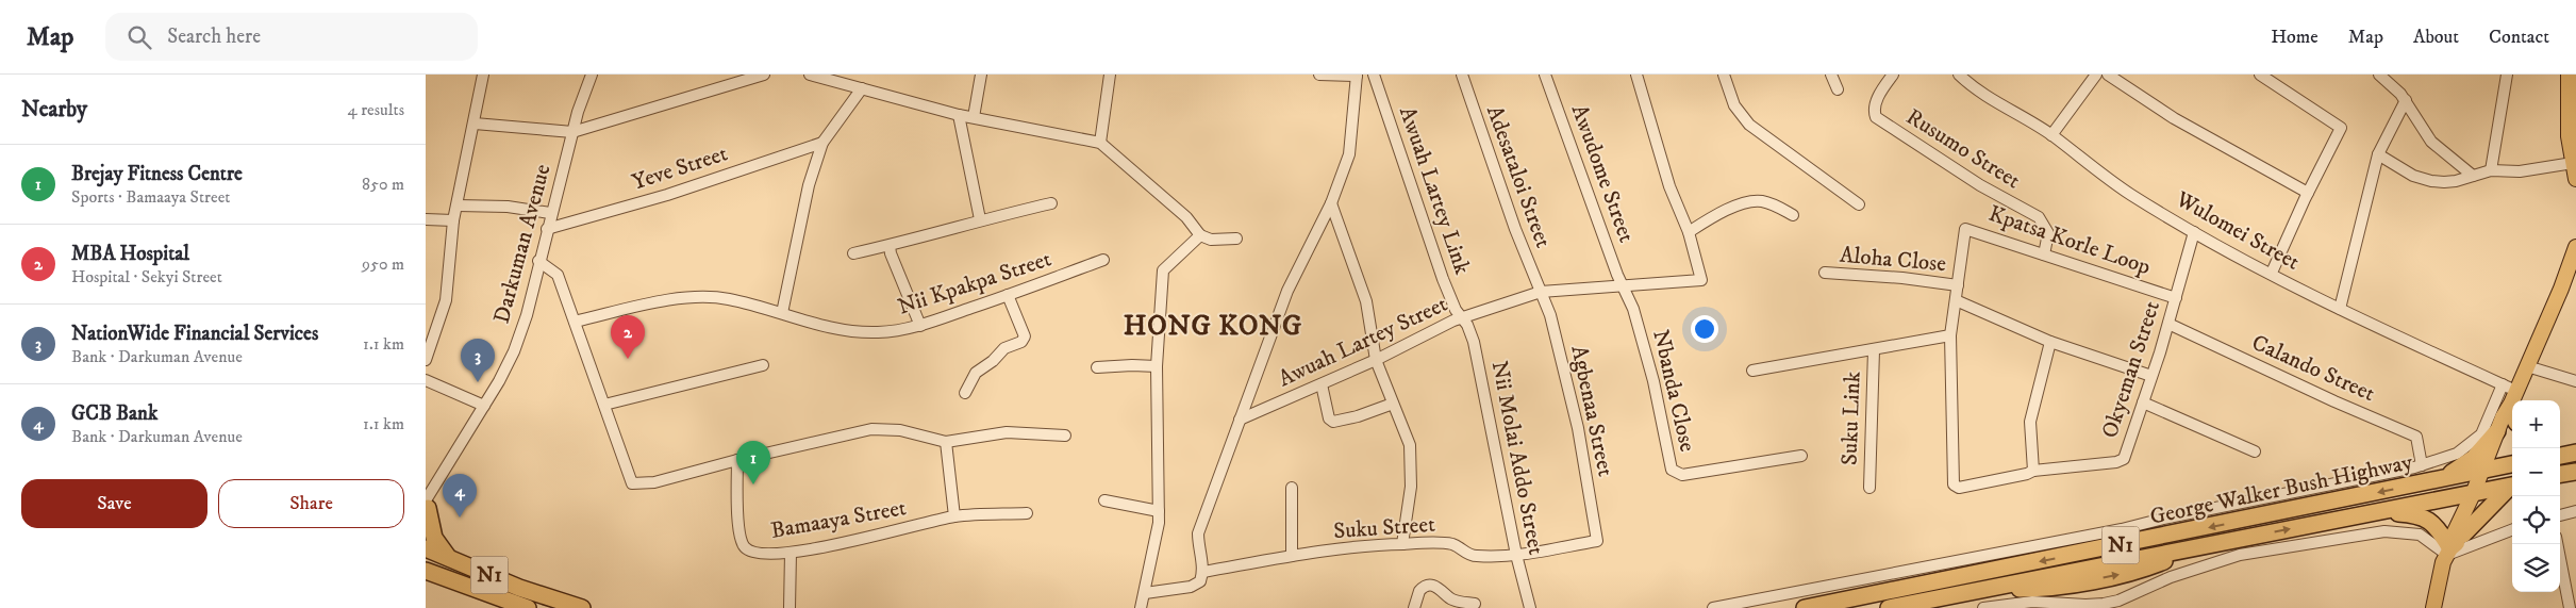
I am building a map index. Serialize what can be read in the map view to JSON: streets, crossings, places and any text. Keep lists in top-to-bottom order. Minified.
{"streets":{"highway":["George Walker Bush Highway","N1"],"street":["Rusumo Street","Yeve Street","Awudome Street","Adesataloi Street","Awuah Lartey Link","Wulomei Street","Kpatsa Korle Loop","Darkuman Avenue","Aloha Close","Nii Kpakpa Street","Awuah Lartey Street","Calando Street","Okyeman Street","Nbanda Close","Agbenaa Street","Suku Link","Nii Molai Addo Street","Bamaaya Street","Suku Street"]},"crossings":[["Rusumo Street","Kpatsa Korle Loop"],["Yeve Street","Darkuman Avenue"],["Awudome Street","Awuah Lartey Street"],["Awudome Street","Nbanda Close"],["Adesataloi Street","Awuah Lartey Street"],["Adesataloi Street","Agbenaa Street"],["Awuah Lartey Link","Awuah Lartey Street"],["Awuah Lartey Link","Nii Molai Addo Street"],["Wulomei Street","Okyeman Street"],["Kpatsa Korle Loop","Aloha Close"],["Kpatsa Korle Loop","Okyeman Street"],["Awuah Lartey Street","Nbanda Close"],["Awuah Lartey Street","Agbenaa Street"],["Awuah Lartey Street","Nii Molai Addo Street"],["Calando Street","Okyeman Street"],["Agbenaa Street","Suku Street"],["Nii Molai Addo Street","Suku Street"]],"districts":["HONG KONG"],"page":{"header":"Map","search":"Search here","nav":["Home","Map","About","Contact"],"heading":["Nearby","4 results"],"list":[{"mark":"1","name":"Brejay Fitness Centre","note":"Sports · Bamaaya Street","value":"850 m"},{"mark":"2","name":"MBA Hospital","note":"Hospital · Sekyi Street","value":"950 m"},{"mark":"3","name":"NationWide Financial Services","note":"Bank · Darkuman Avenue","value":"1.1 km"},{"mark":"4","name":"GCB Bank","note":"Bank · Darkuman Avenue","value":"1.1 km"}],"pins":["2","3","1","4"],"map_buttons":["+","−"],"buttons":["Save","Share"]}}
